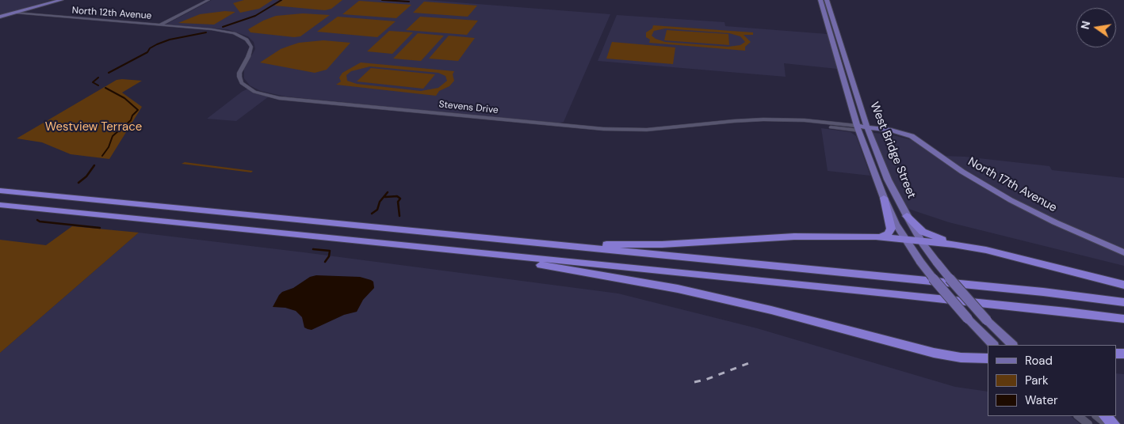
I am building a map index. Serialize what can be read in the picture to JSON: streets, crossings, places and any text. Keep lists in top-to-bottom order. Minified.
{"streets":{"main road":["West Bridge Street","North 17th Avenue"],"street":["North 12th Avenue","Stevens Drive"]},"crossings":[["North 12th Avenue","Stevens Drive"],["Stevens Drive","West Bridge Street"],["Stevens Drive","North 17th Avenue"],["West Bridge Street","North 17th Avenue"]],"parks":["Westview Terrace"],"legend":["Road","Park","Water"],"north":"left"}
